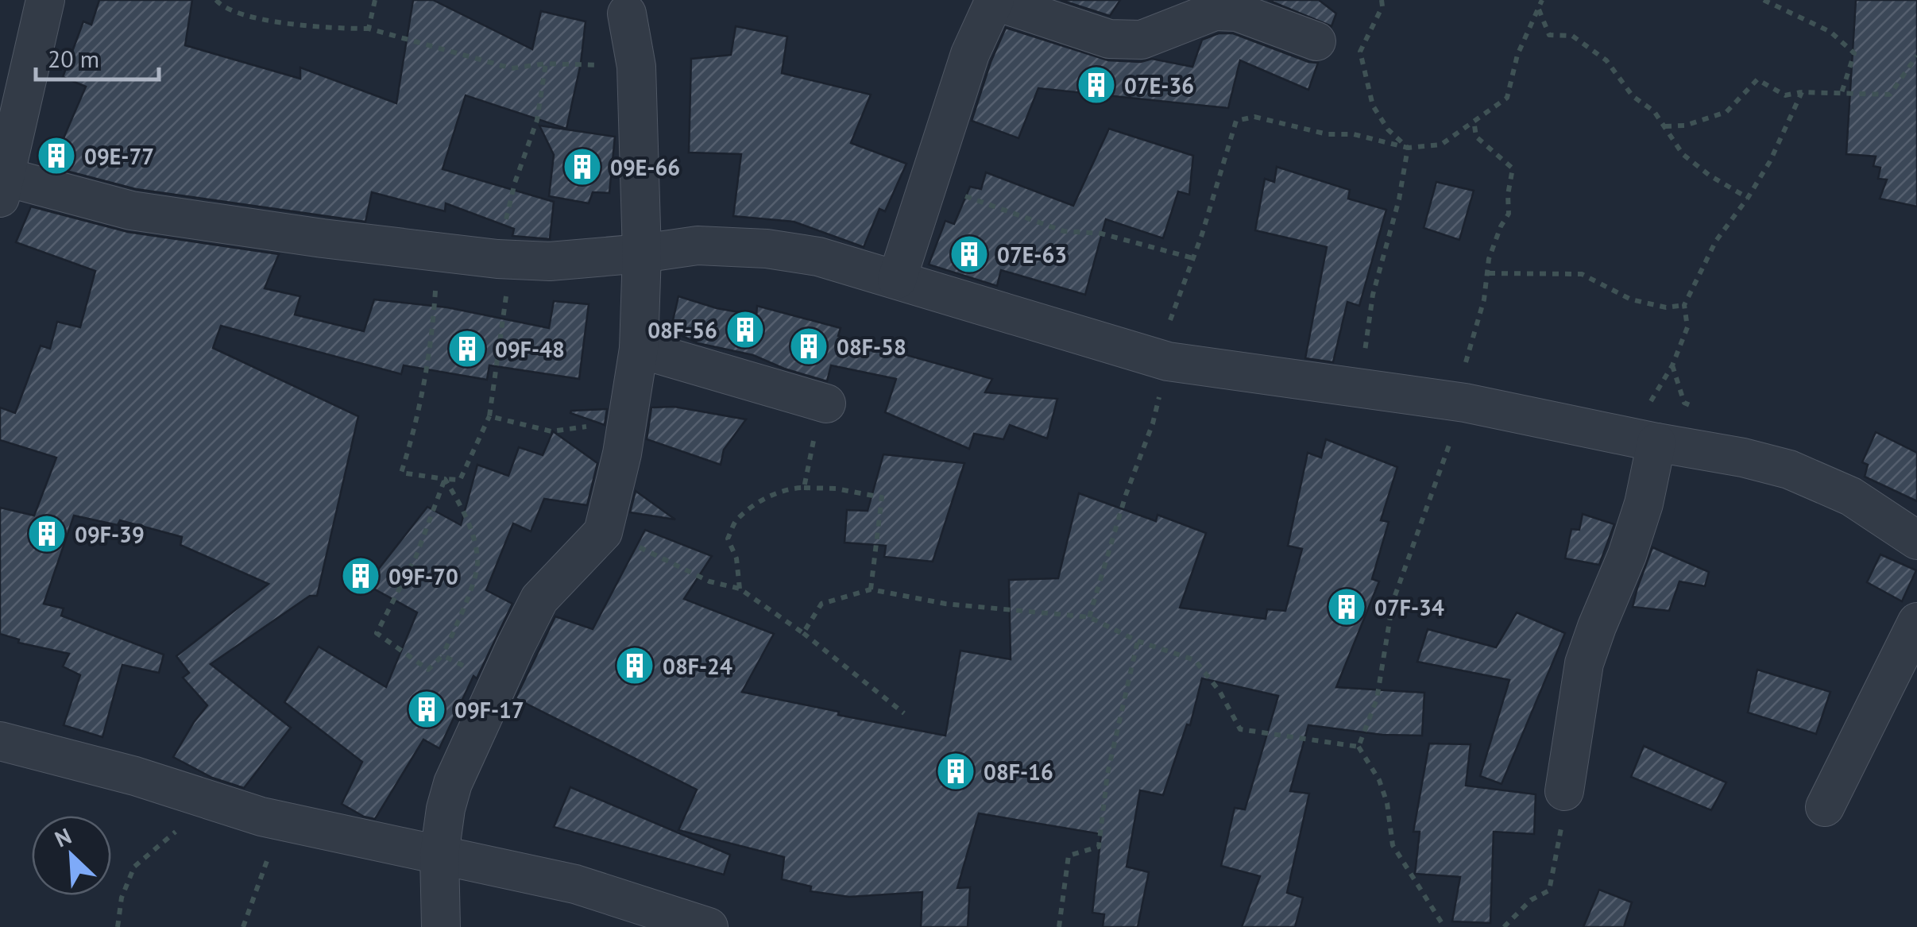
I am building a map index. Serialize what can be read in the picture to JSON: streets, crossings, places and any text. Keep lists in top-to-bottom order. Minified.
{"places":{"building":["07E-36","09E-77","09E-66","07E-63","08F-56","08F-58","09F-48","09F-39","09F-70","07F-34","08F-24","09F-17","08F-16"]},"scale_bar":"20 m","north":"top left"}
